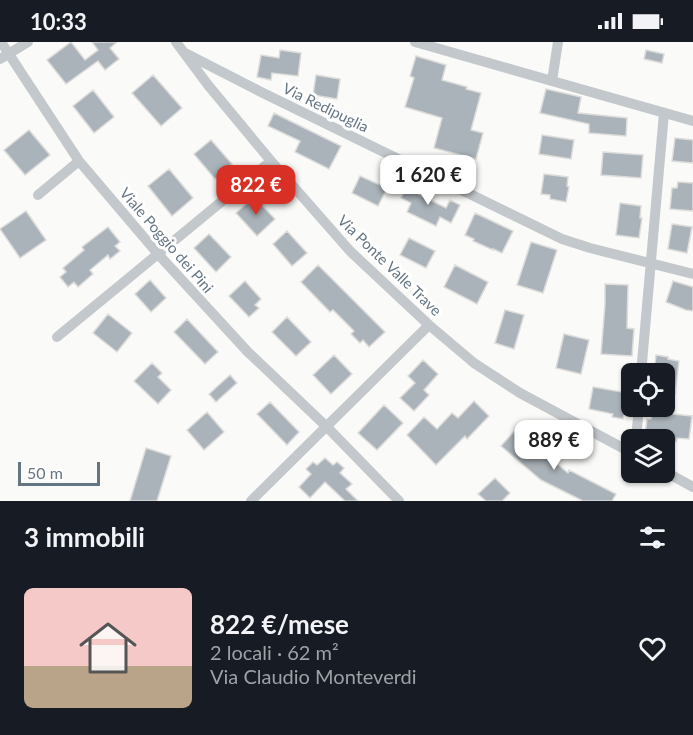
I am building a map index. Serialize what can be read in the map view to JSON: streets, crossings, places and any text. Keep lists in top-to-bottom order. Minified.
{"streets":{"street":["Via Redipuglia","Viale Poggio dei Pini","Via Ponte Valle Trave"]},"crossings":[["Via Redipuglia","Via Ponte Valle Trave"]],"scale_bar":"50 m","page":{"status":"10:33","price":["1 620 €","822 €","889 €"],"scale":"50 m","heading":"3 immobili","list":[{"name":"822 €/mese","note":"2 locali · 62 m² · Via Claudio Monteverdi"}]}}
